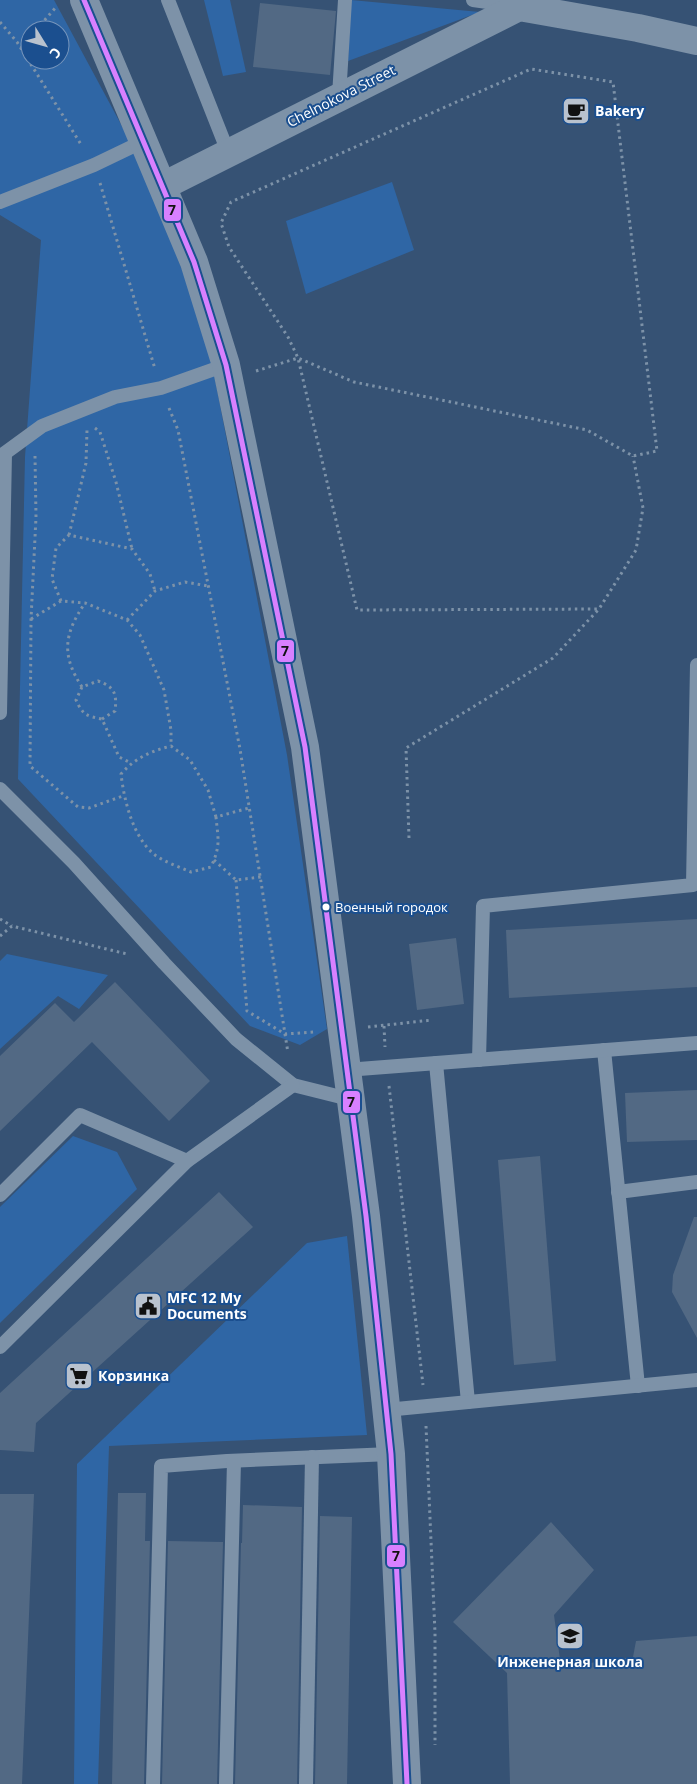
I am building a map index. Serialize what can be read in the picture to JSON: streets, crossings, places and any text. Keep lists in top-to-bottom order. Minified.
{"streets":{"street":["Chelnokova Street"]},"places":{"cafe":["Bakery"],"other":["Военный городок"],"public building":["MFC 12 My Documents"],"supermarket":["Корзинка"],"school or university":["Инженерная школа"]},"lines":["transit line 7"],"north":"bottom right"}
